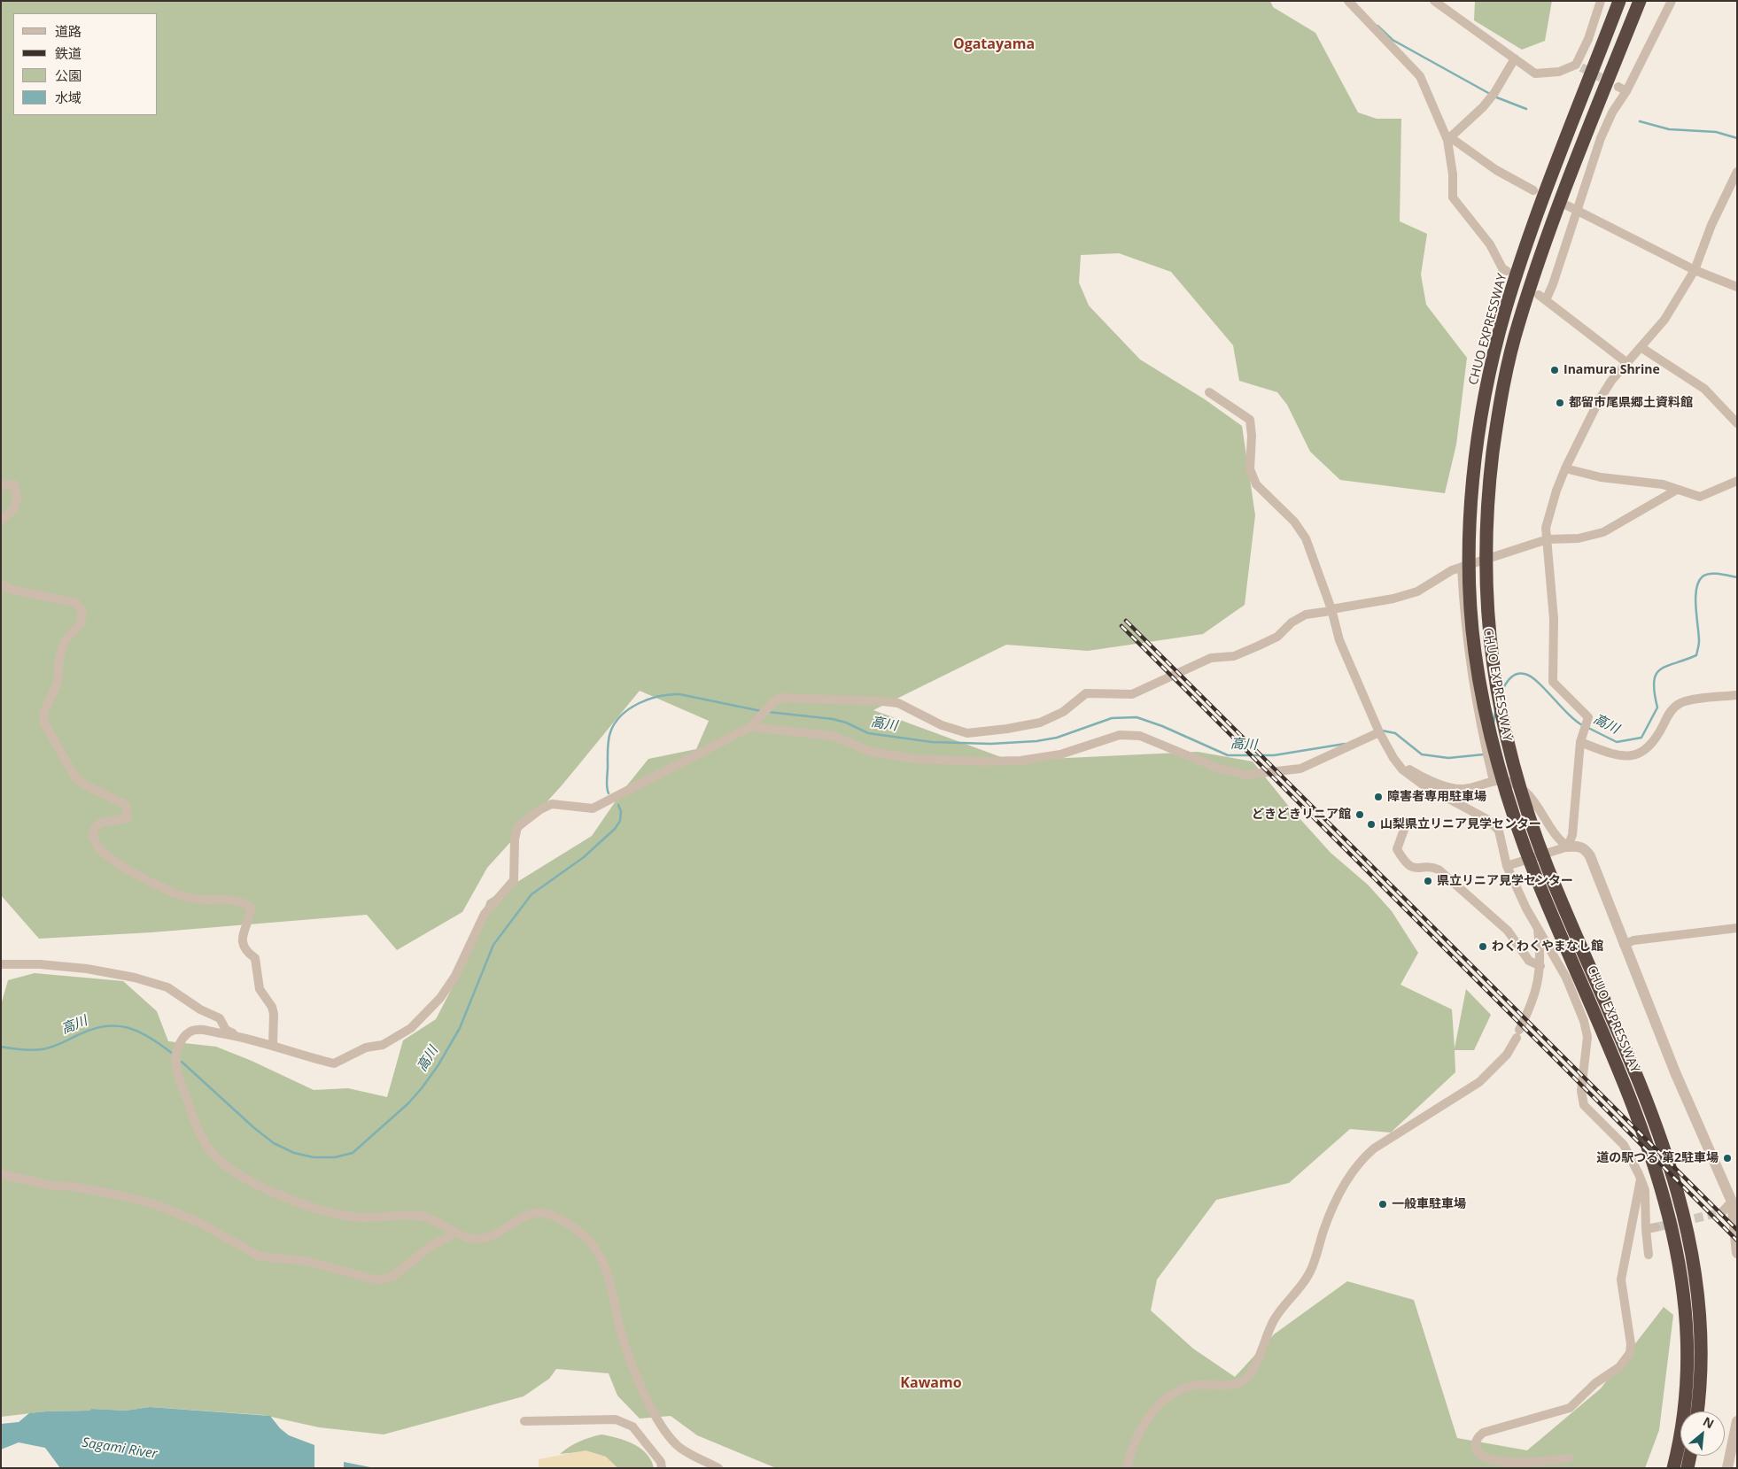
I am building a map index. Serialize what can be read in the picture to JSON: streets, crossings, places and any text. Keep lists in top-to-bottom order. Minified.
{"streets":{"highway":["CHUO EXPRESSWAY"]},"districts":["Ogatayama","Kawamo"],"water":["高川","Sagami River"],"places":["Inamura Shrine","都留市尾県郷土資料館","障害者専用駐車場","どきどきリニア館","山梨県立リニア見学センター","県立リニア見学センター","わくわくやまなし館","道の駅つる 第2駐車場","一般車駐車場"],"legend":["道路","鉄道","公園","水域"],"north":"top right"}
